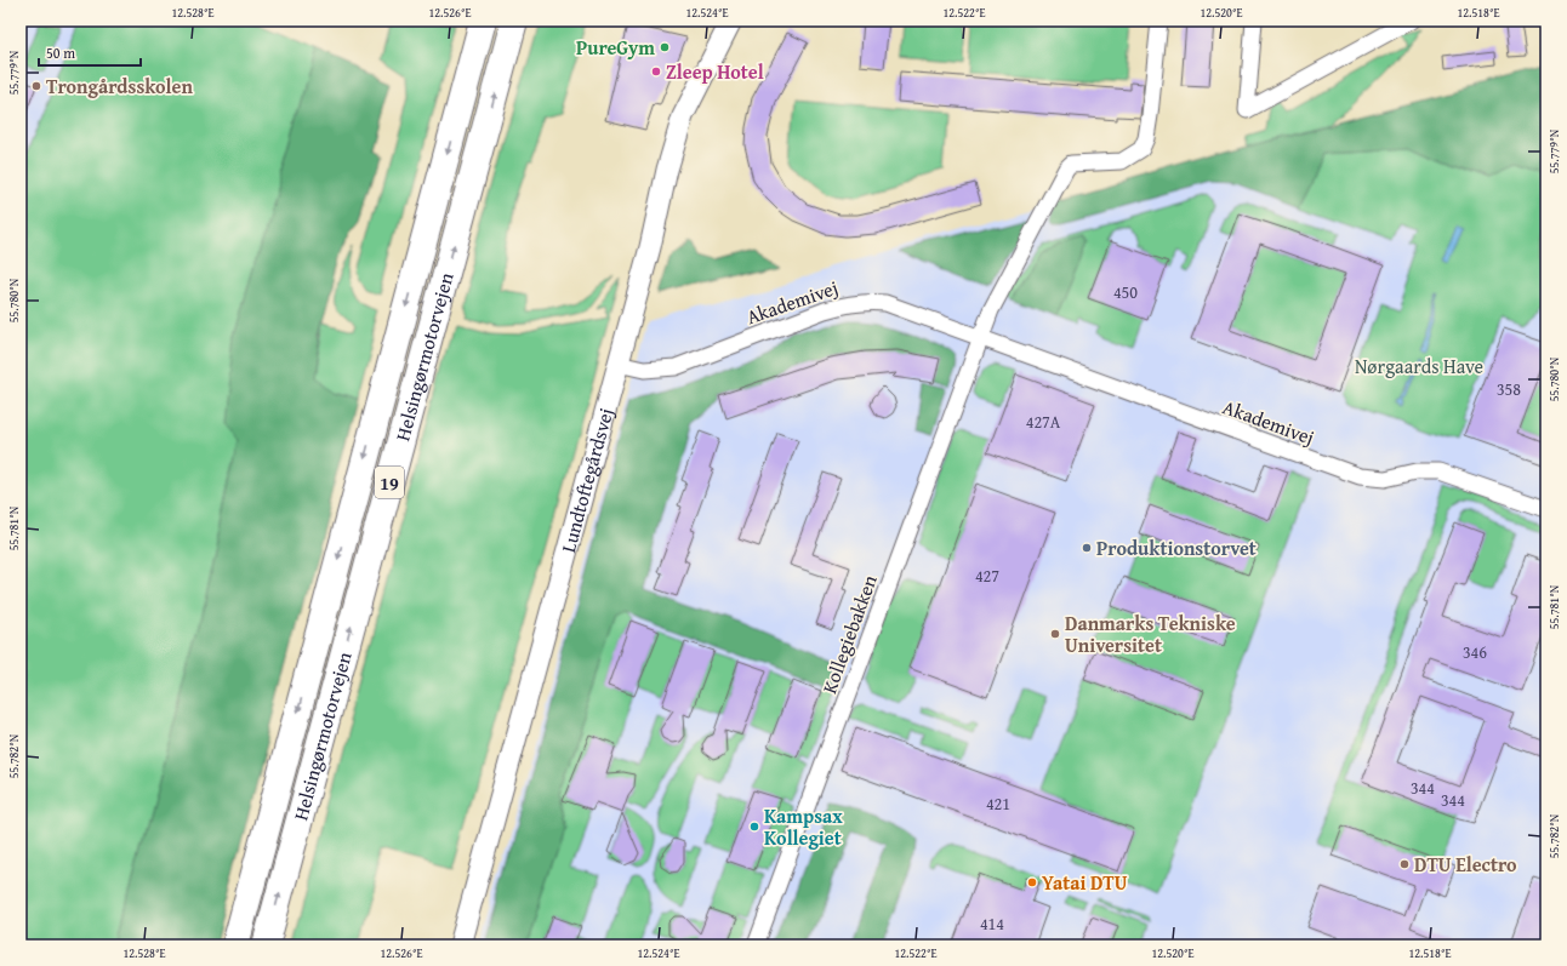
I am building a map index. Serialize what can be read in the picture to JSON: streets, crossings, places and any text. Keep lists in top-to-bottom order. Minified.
{"streets":{"highway":["Helsingørmotorvejen","19"],"street":["Akademivej","Lundtoftegårdsvej","Kollegiebakken"]},"crossings":[["Akademivej","Lundtoftegårdsvej"],["Akademivej","Kollegiebakken"]],"parks":["Nørgaards Have"],"places":["PureGym","Zleep Hotel","Trongårdsskolen","Produktionstorvet","Danmarks Tekniske Universitet","Kampsax Kollegiet","DTU Electro","Yatai DTU"],"house_numbers":["450","358","427A","427","346","344","344","421","414"],"scale_bar":"50 m","coordinates":["12.528°E","12.526°E","12.524°E","12.522°E","12.520°E","12.518°E","55.779°N","55.780°N","55.781°N","55.782°N"]}
